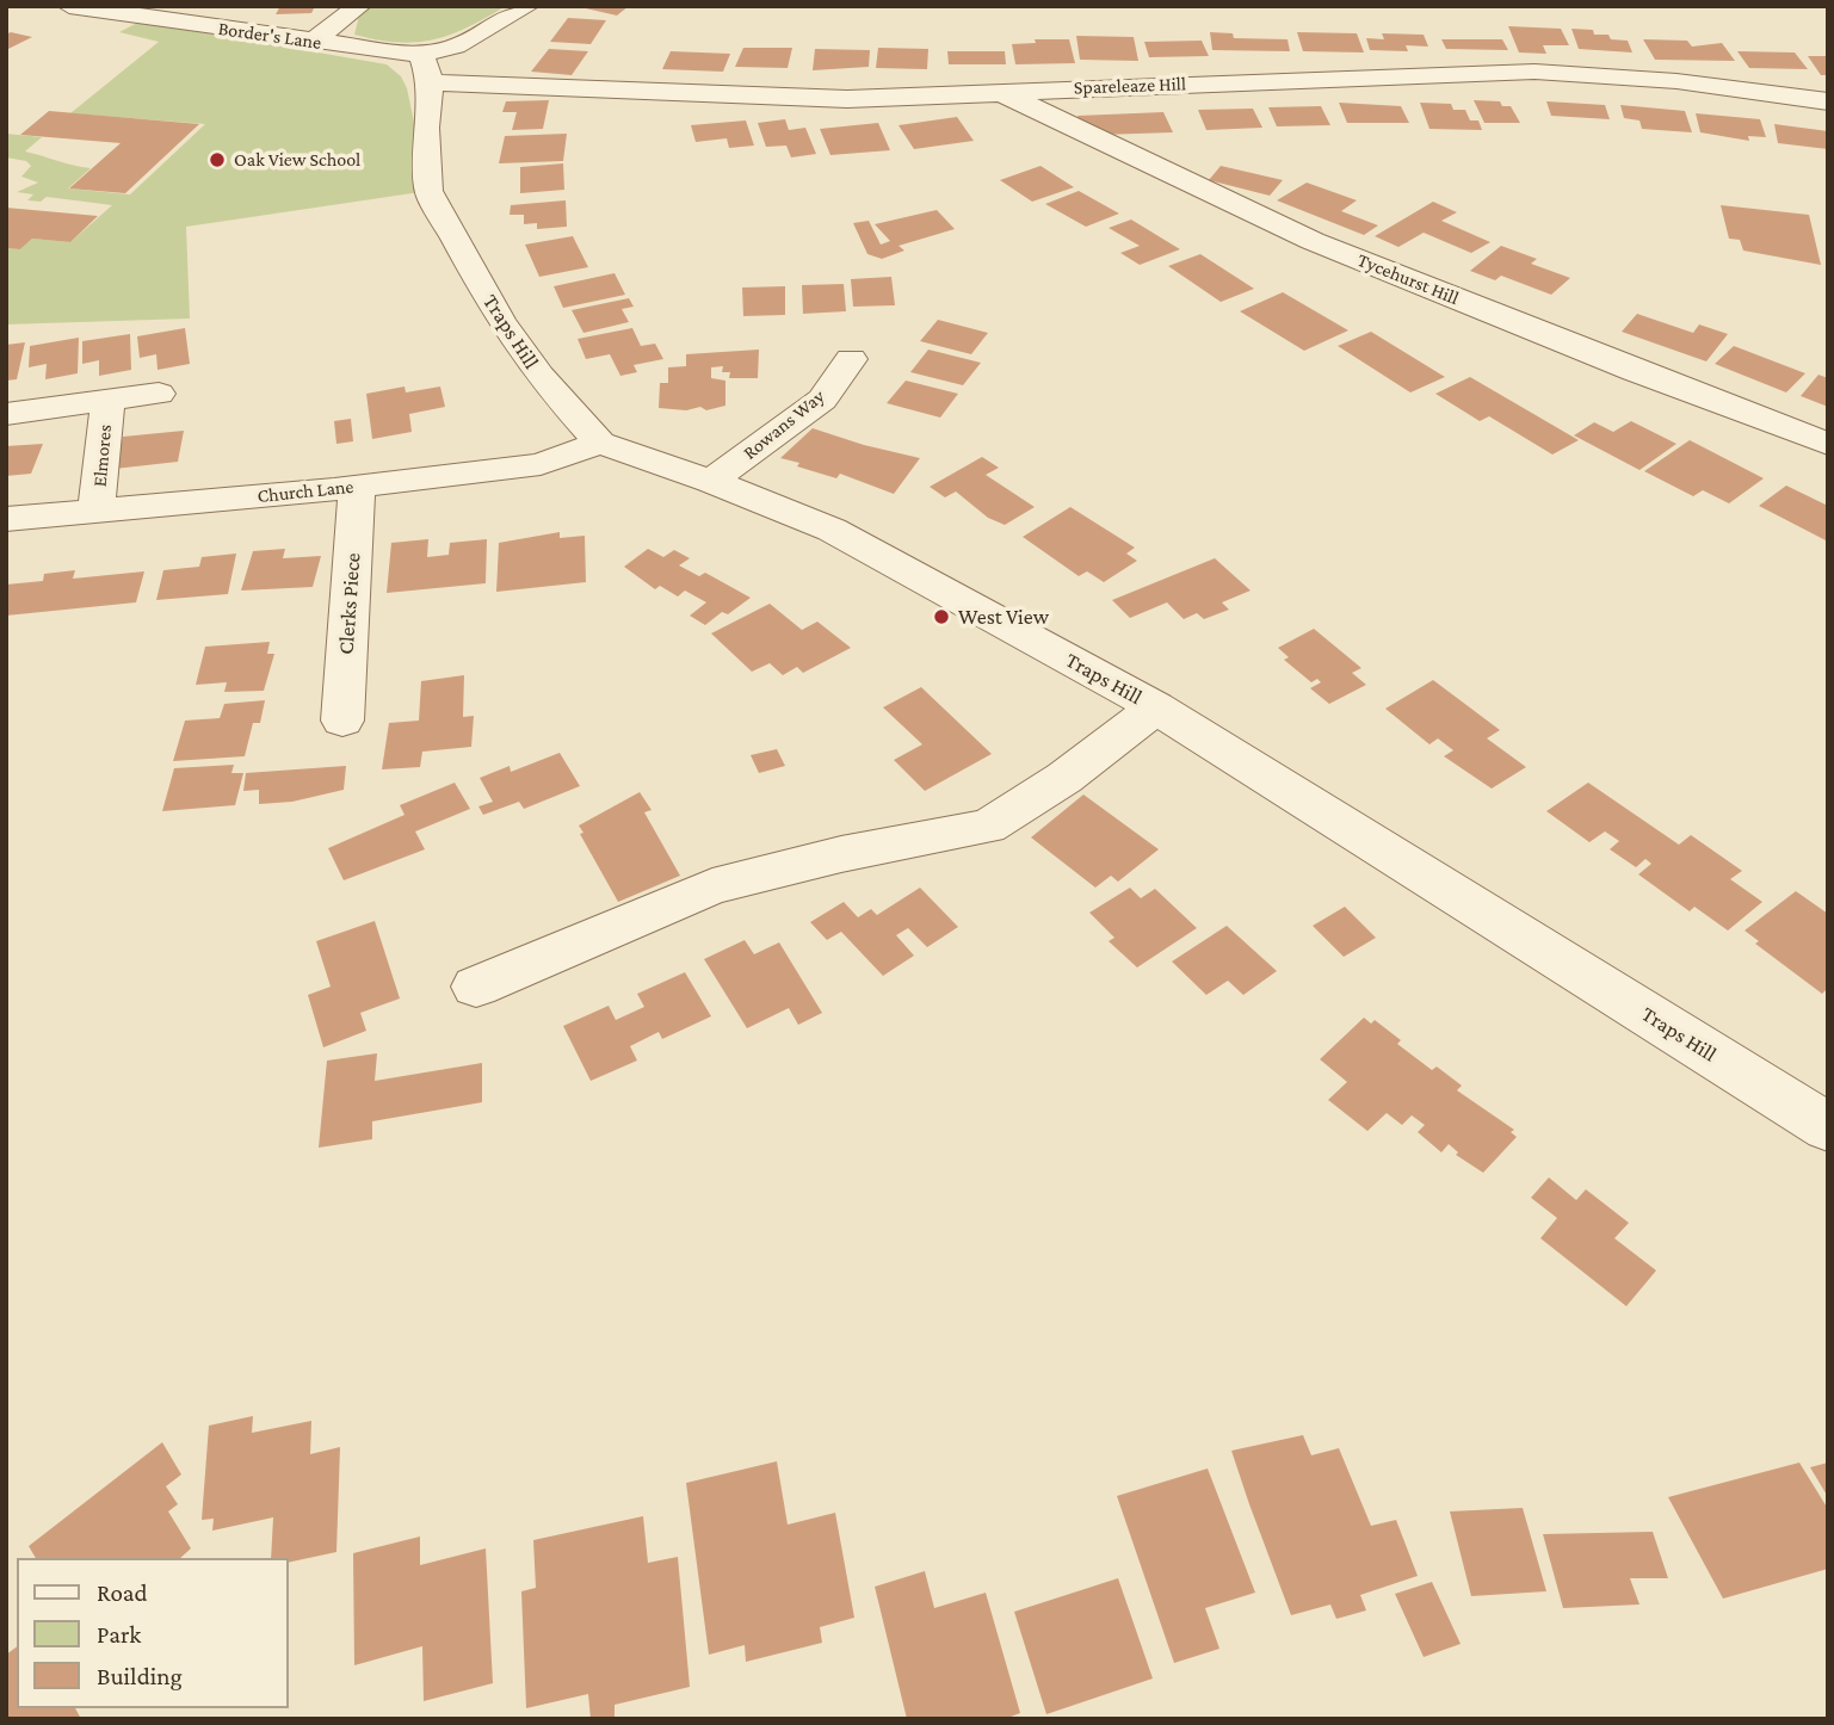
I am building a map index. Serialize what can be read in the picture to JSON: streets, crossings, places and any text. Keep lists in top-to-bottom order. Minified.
{"streets":{"street":["Border's Lane","Spareleaze Hill","Tycehurst Hill","Traps Hill","Rowans Way","Elmores","Church Lane","Clerks Piece"]},"crossings":[["Border's Lane","Spareleaze Hill"],["Border's Lane","Traps Hill"],["Spareleaze Hill","Tycehurst Hill"],["Spareleaze Hill","Traps Hill"],["Traps Hill","Rowans Way"],["Traps Hill","Church Lane"],["Elmores","Church Lane"],["Church Lane","Clerks Piece"]],"places":["Oak View School","West View"],"legend":["Road","Park","Building"]}
